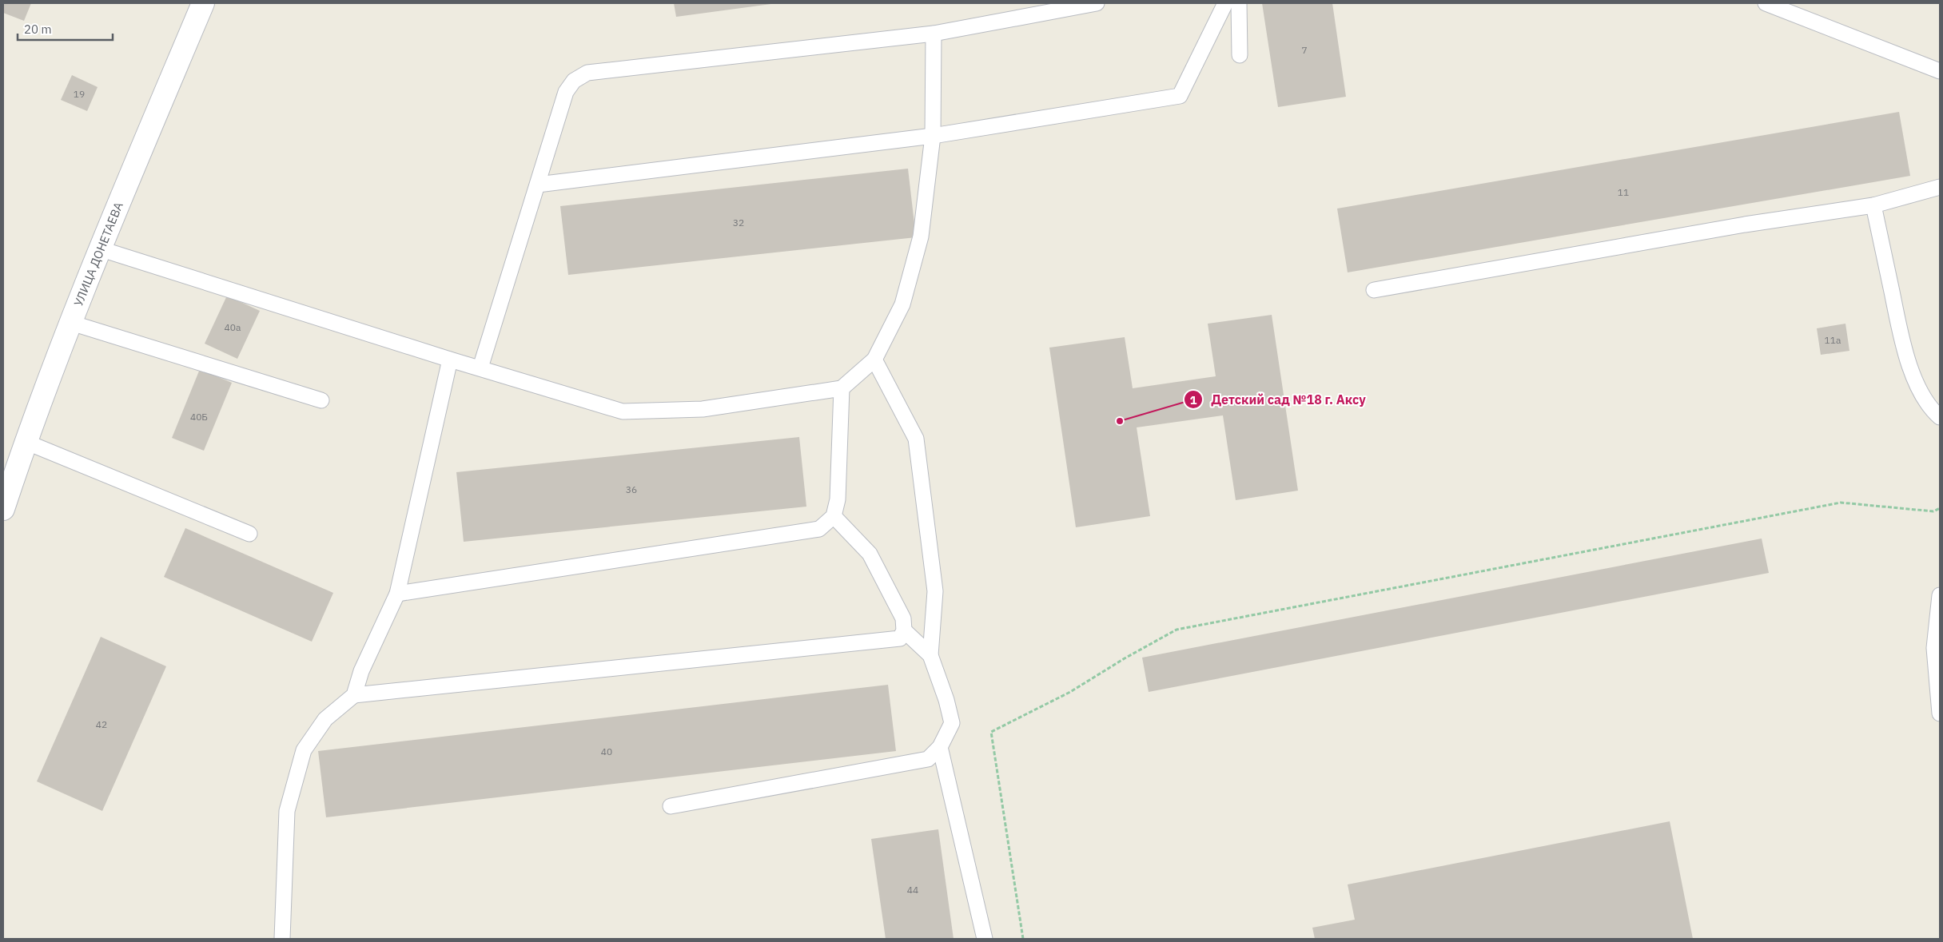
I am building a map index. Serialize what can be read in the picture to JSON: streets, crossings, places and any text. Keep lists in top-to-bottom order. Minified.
{"streets":{"street":["УЛИЦА ДОНЕТАЕВА"]},"places":["Детский сад №18 г. Аксу"],"house_numbers":["7","19","11","32","40а","11а","40Б","36","42","40","44"],"scale_bar":"20 m"}
